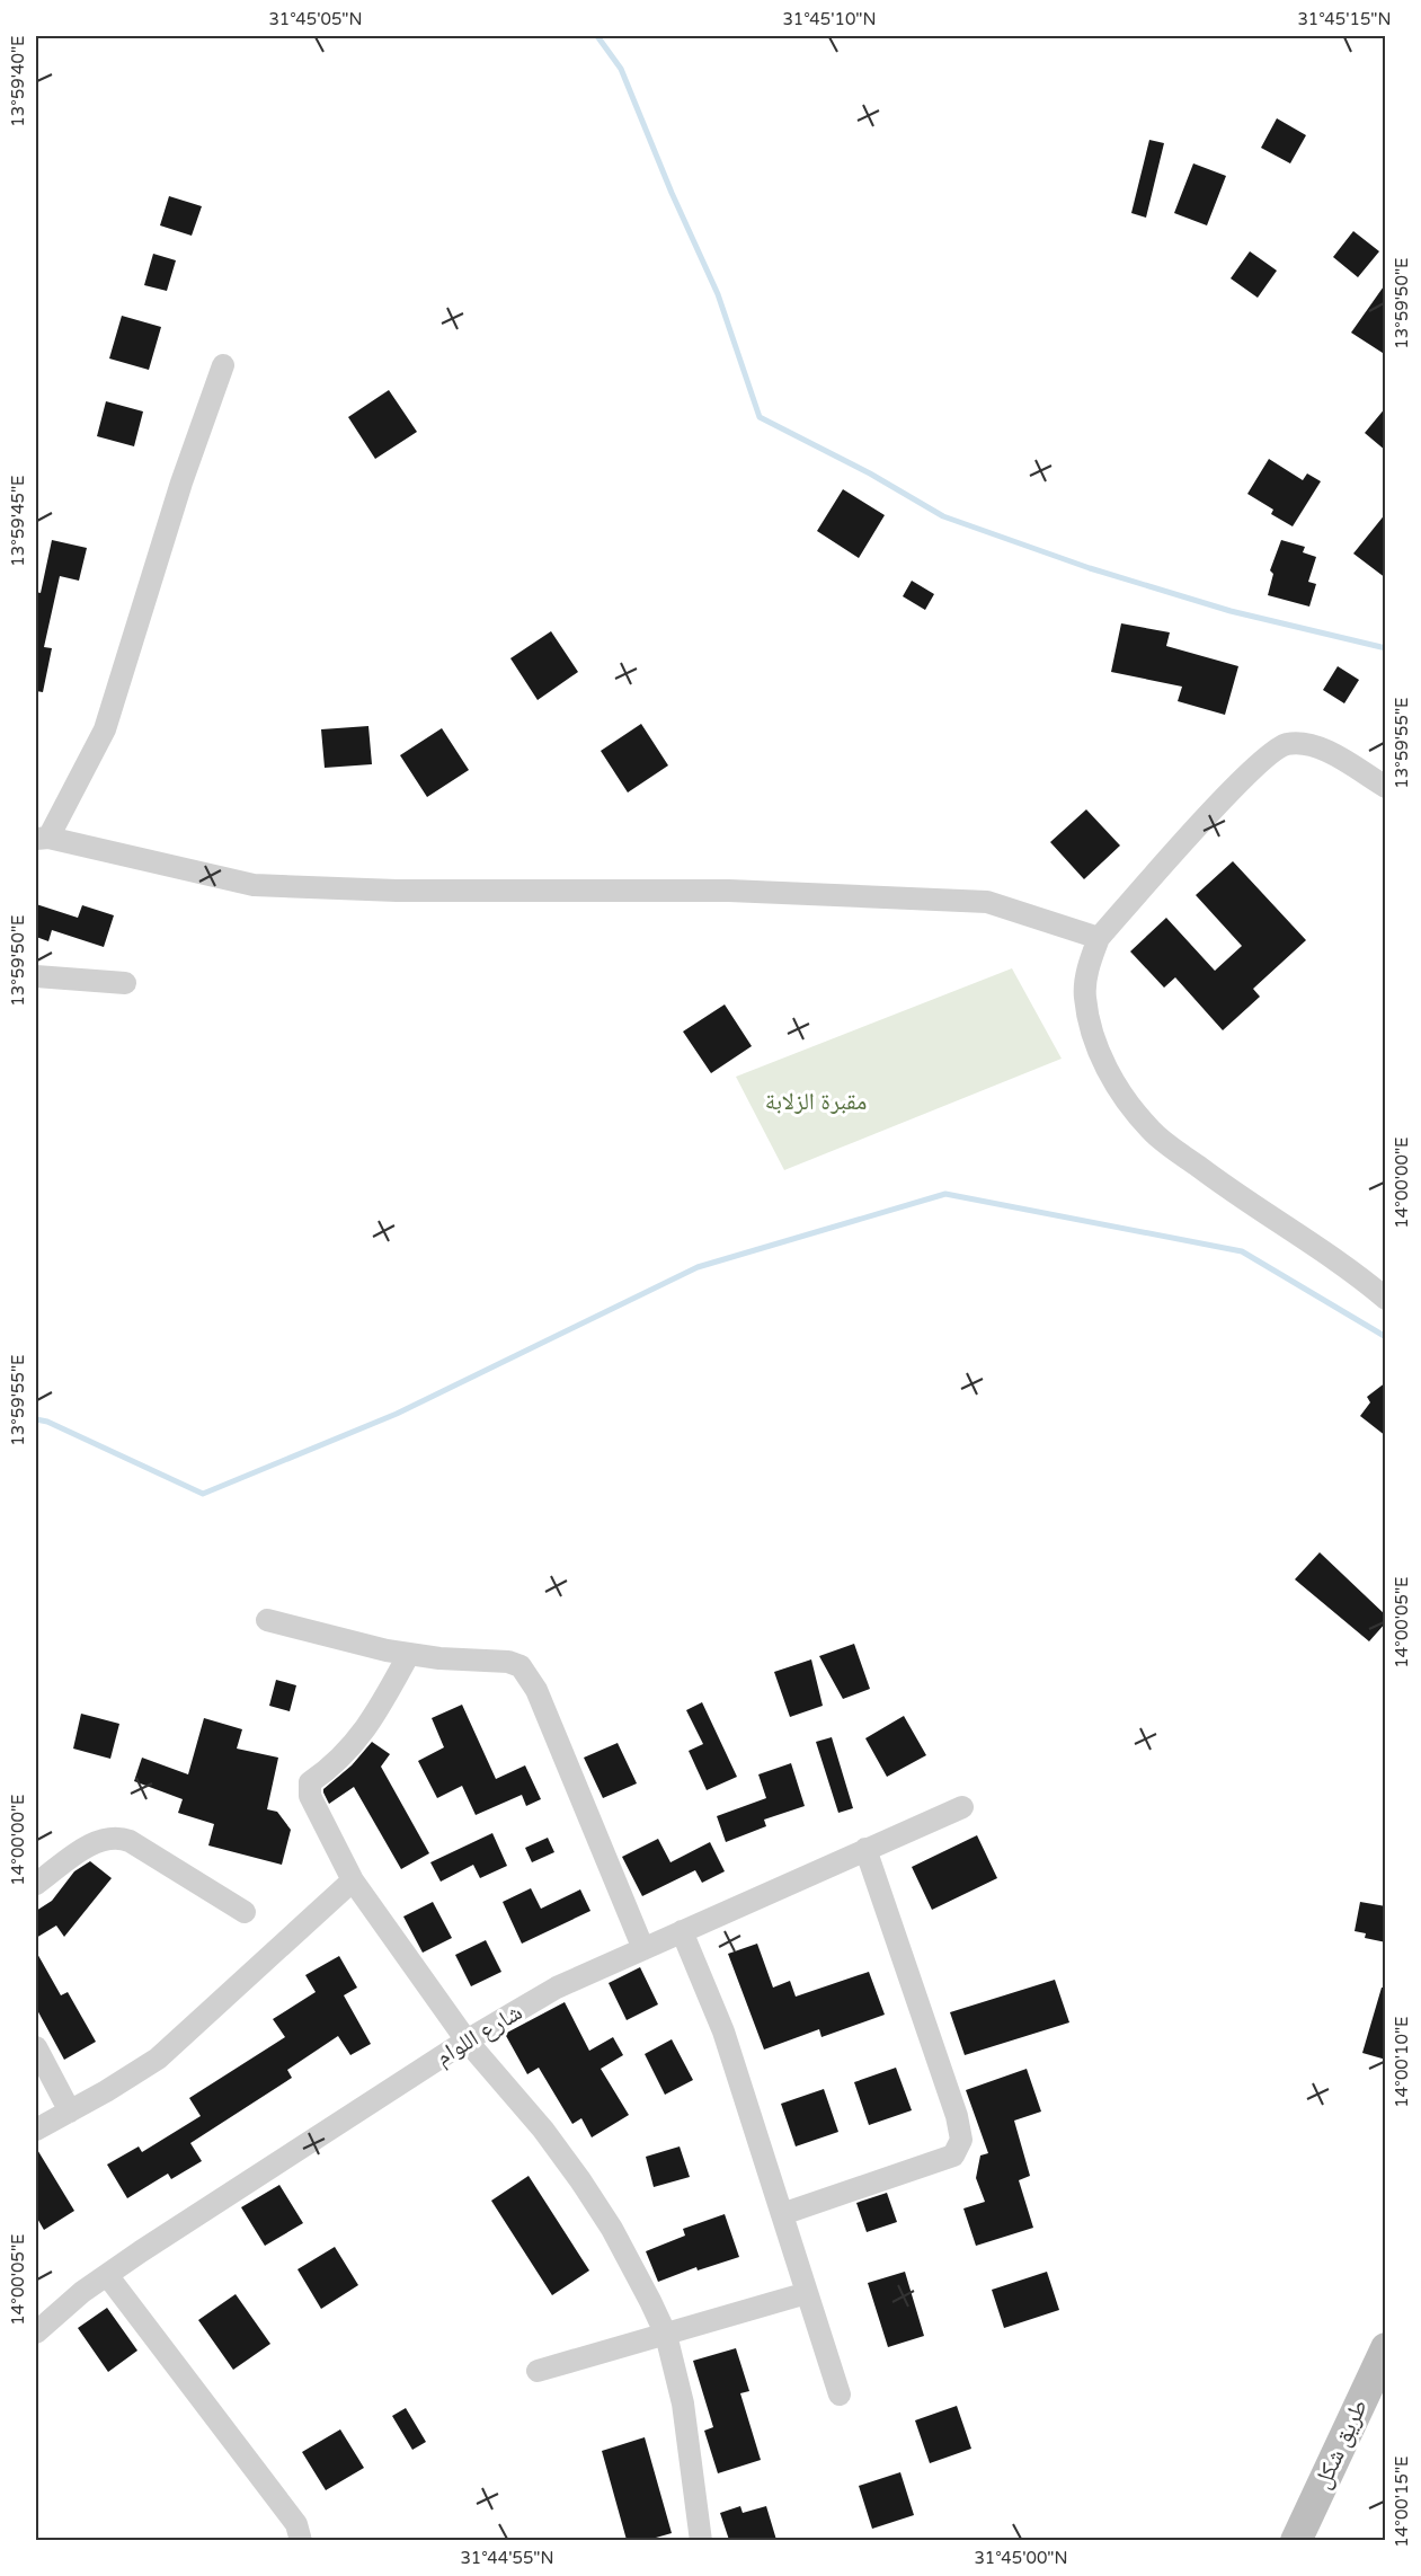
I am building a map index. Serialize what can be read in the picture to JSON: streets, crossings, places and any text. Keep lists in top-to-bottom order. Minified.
{"streets":{"main road":["طريق شكل"],"street":["شارع اللوام"]},"parks":["مقبرة الزلابة"],"coordinates":["31°45'05\"N","31°45'10\"N","31°45'15\"N","13°59'40\"E","13°59'50\"E","13°59'45\"E","13°59'55\"E","14°00'00\"E","14°00'05\"E","14°00'10\"E","14°00'15\"E","31°44'55\"N","31°45'00\"N"]}
